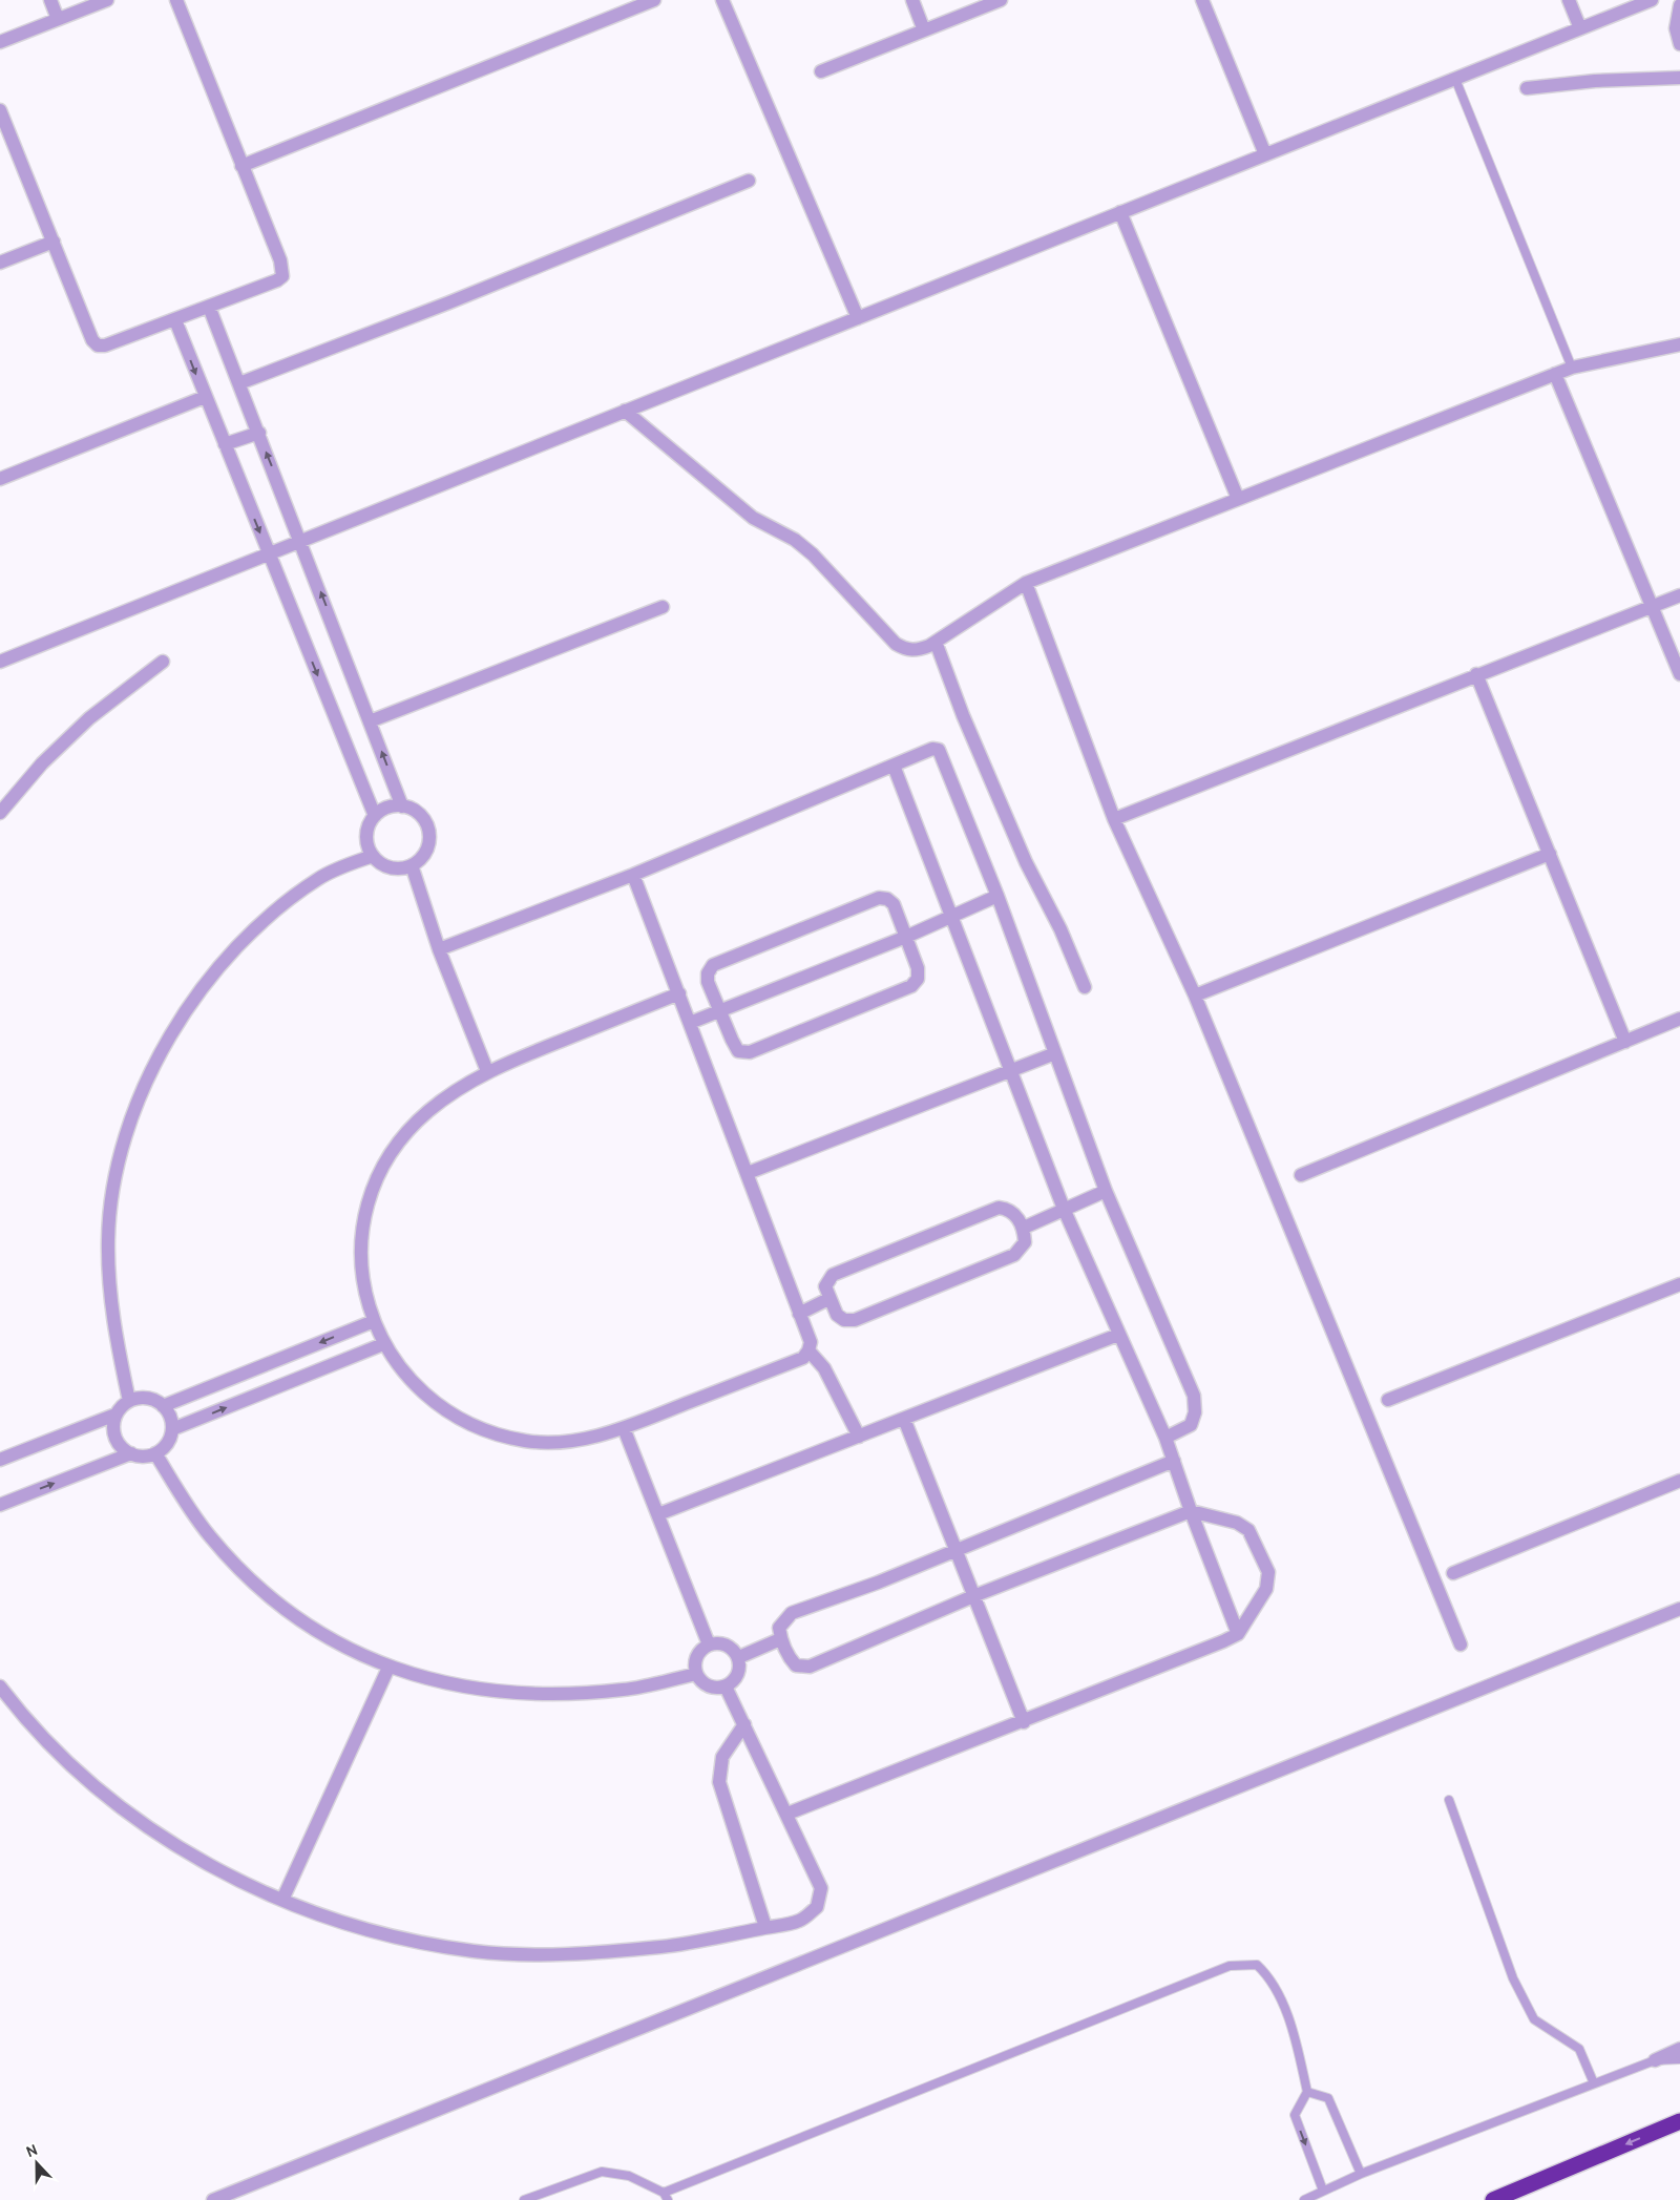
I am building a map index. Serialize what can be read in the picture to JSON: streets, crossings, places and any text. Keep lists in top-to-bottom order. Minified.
{"north":"top"}
